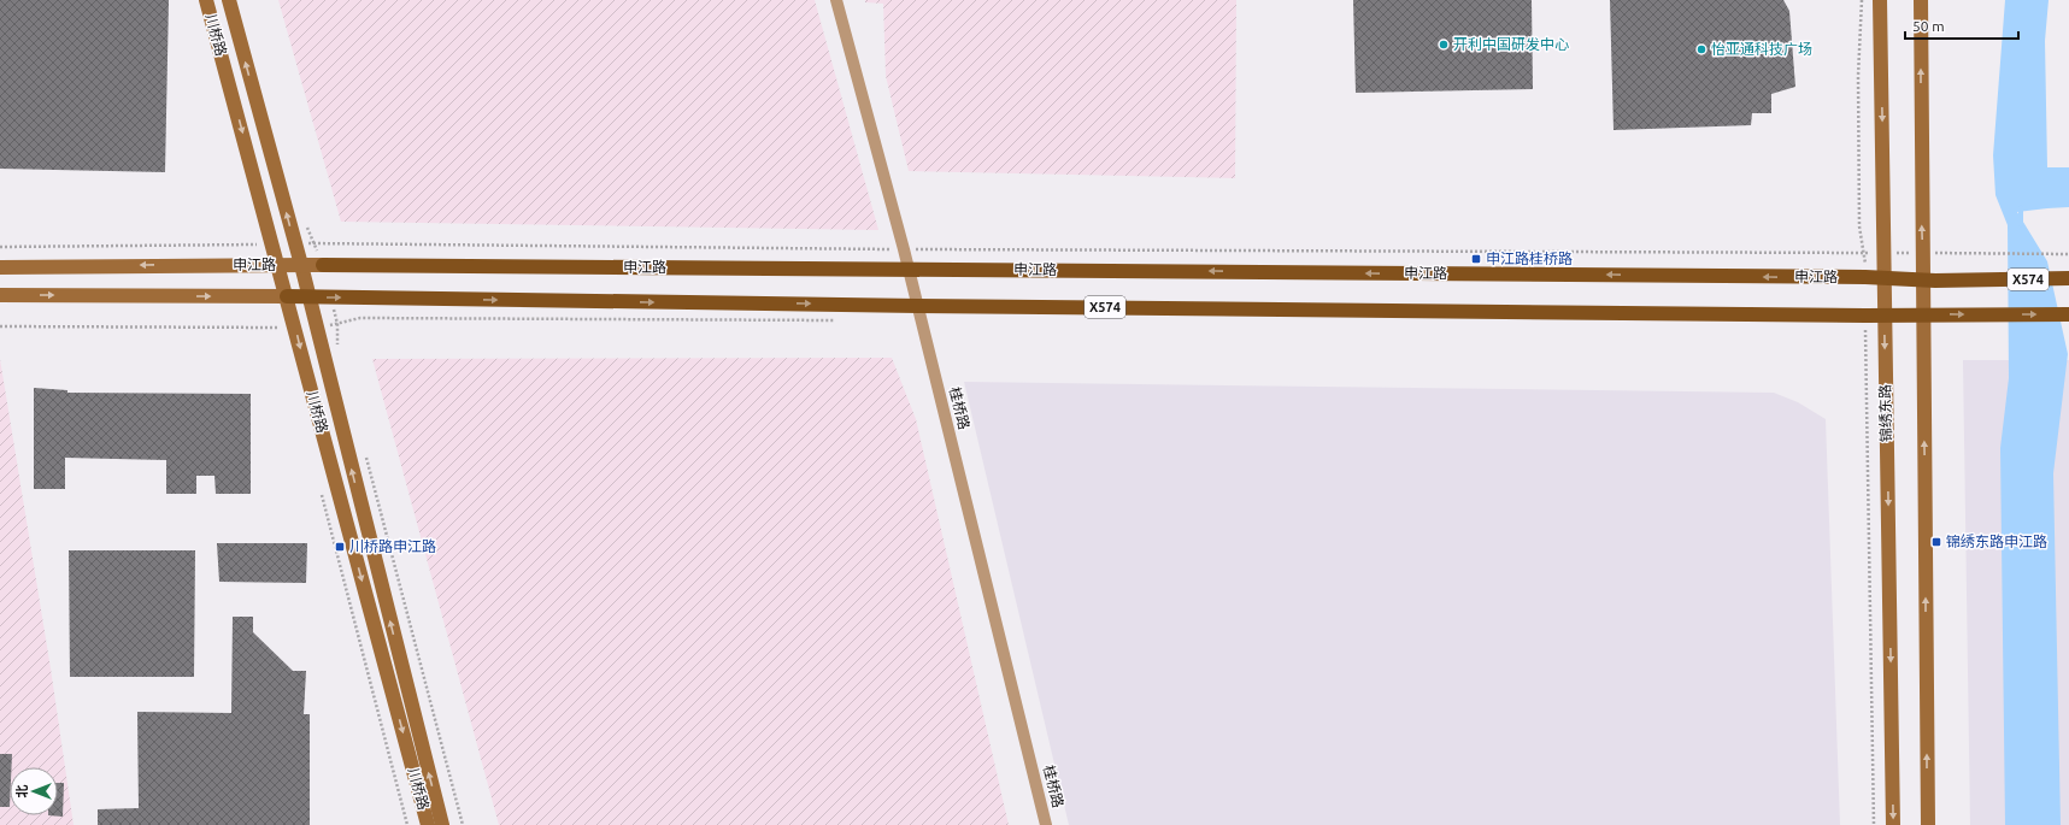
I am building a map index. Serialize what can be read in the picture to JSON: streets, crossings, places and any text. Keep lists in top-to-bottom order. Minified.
{"streets":{"main road":["川桥路","申江路","X574","锦绣东路"],"street":["桂桥路"]},"crossings":[["川桥路","申江路"],["川桥路","X574"],["申江路","桂桥路"],["申江路","锦绣东路"],["X574","桂桥路"],["X574","锦绣东路"]],"places":{"other":["开利中国研发中心","怡亚通科技广场"],"transit":["申江路桂桥路","锦绣东路申江路","川桥路申江路"]},"scale_bar":"50 m","north":"left"}
